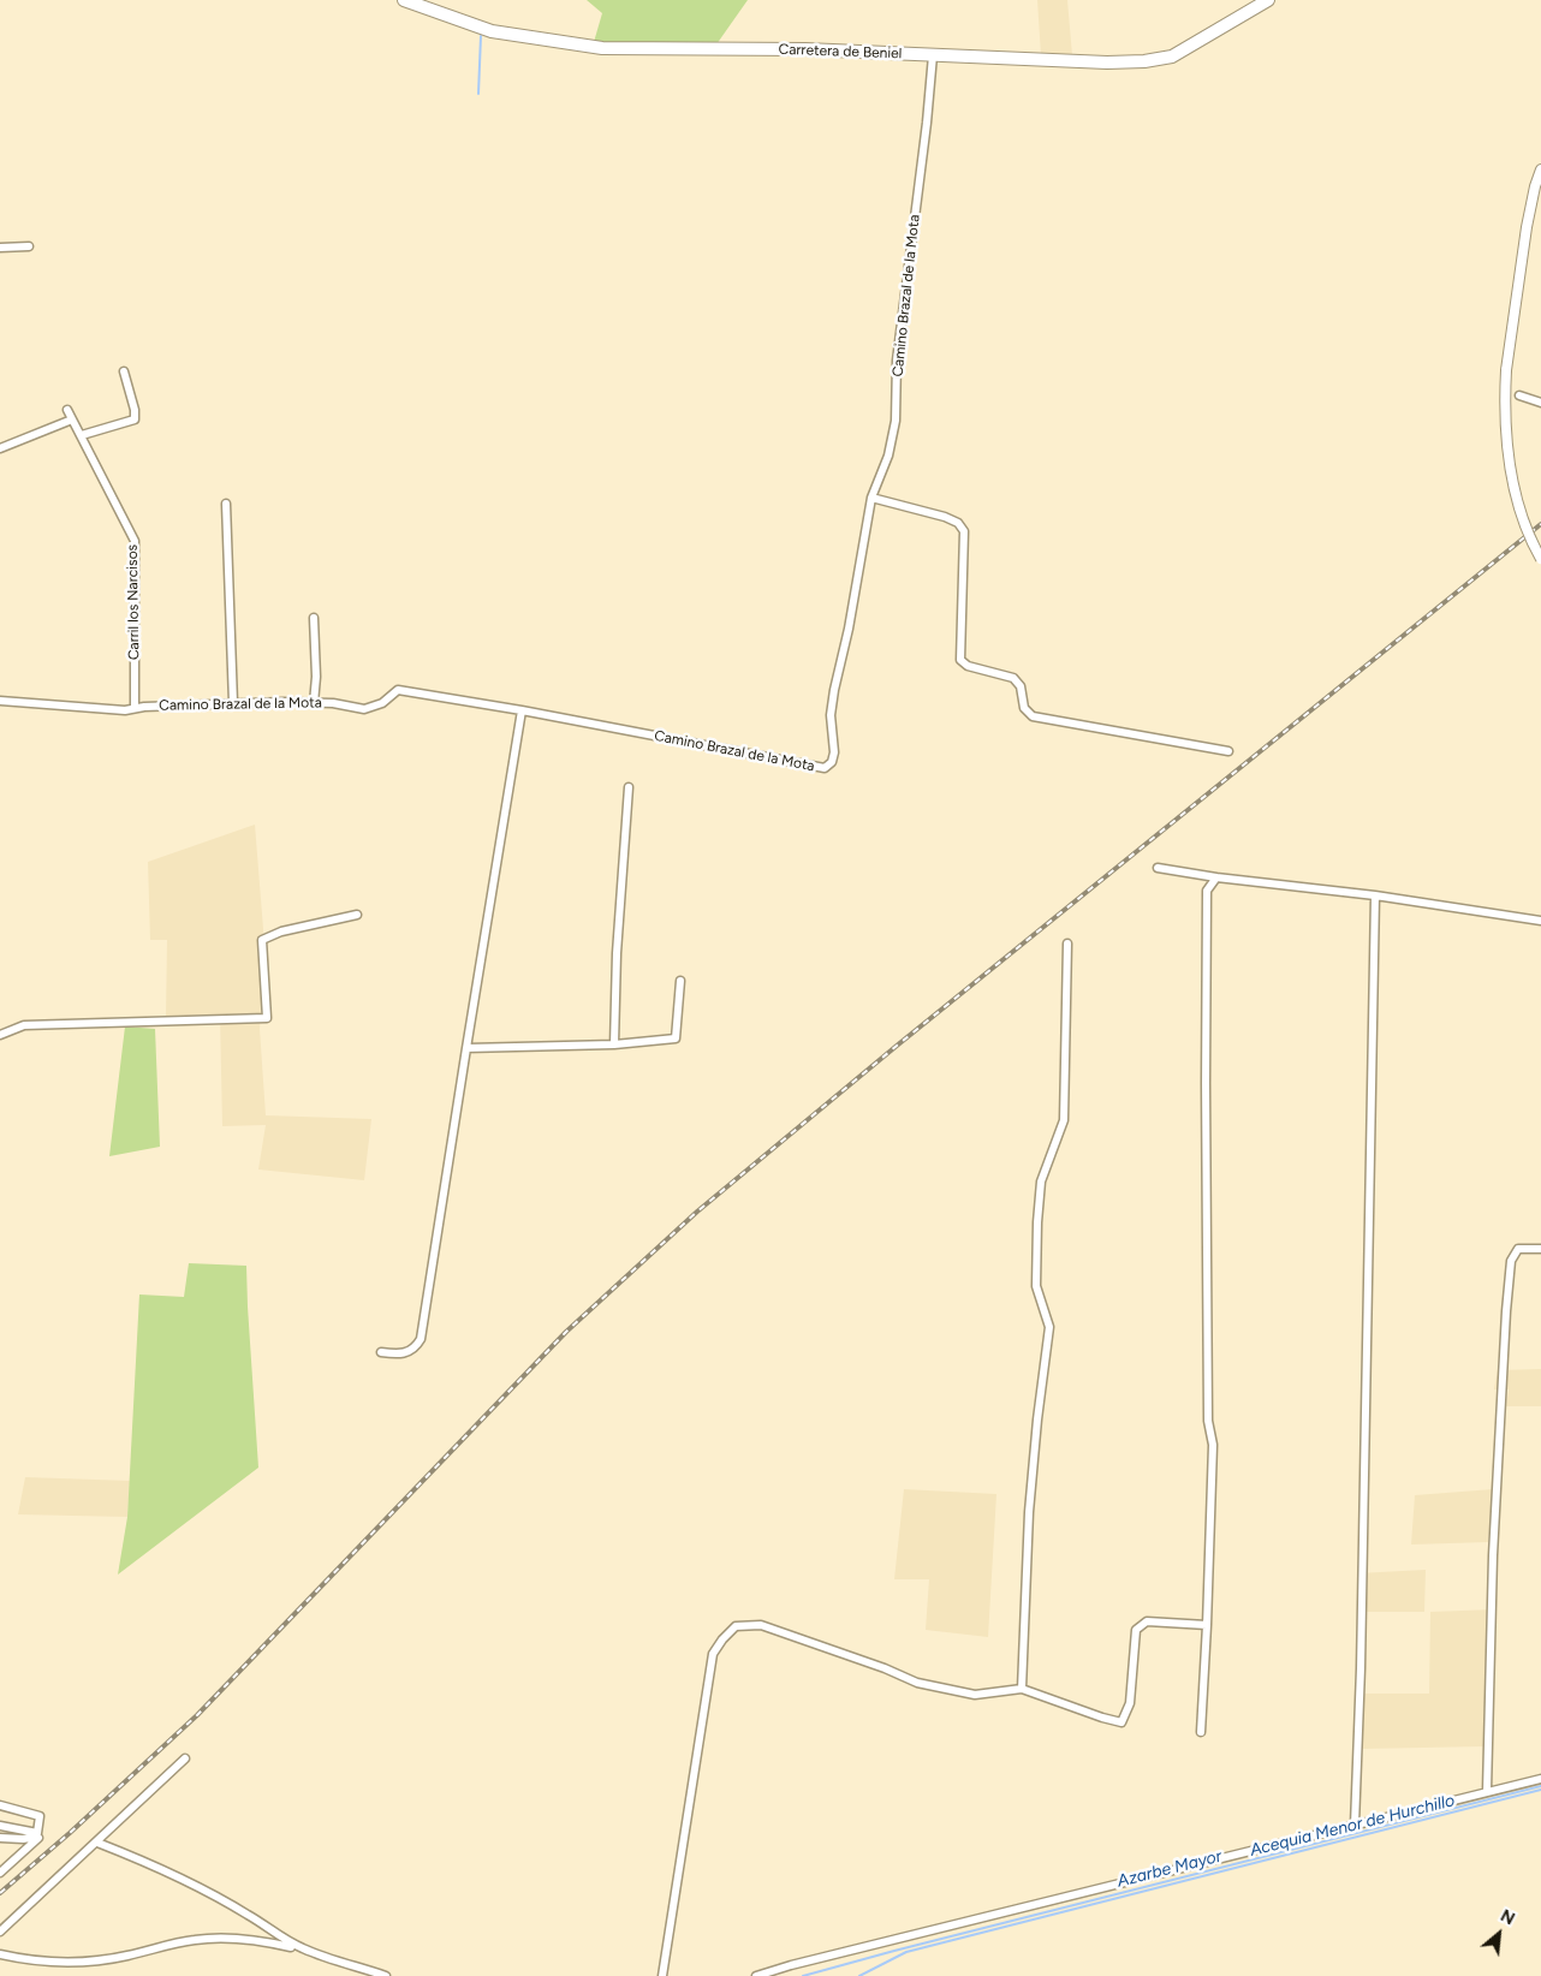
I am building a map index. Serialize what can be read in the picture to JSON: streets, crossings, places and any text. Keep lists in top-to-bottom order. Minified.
{"streets":{"main road":["Carretera de Beniel"],"street":["Camino Brazal de la Mota","Carril los Narcisos"]},"crossings":[["Carretera de Beniel","Camino Brazal de la Mota"],["Camino Brazal de la Mota","Carril los Narcisos"]],"water":["Acequia Menor de Hurchillo","Azarbe Mayor"],"north":"top right"}
